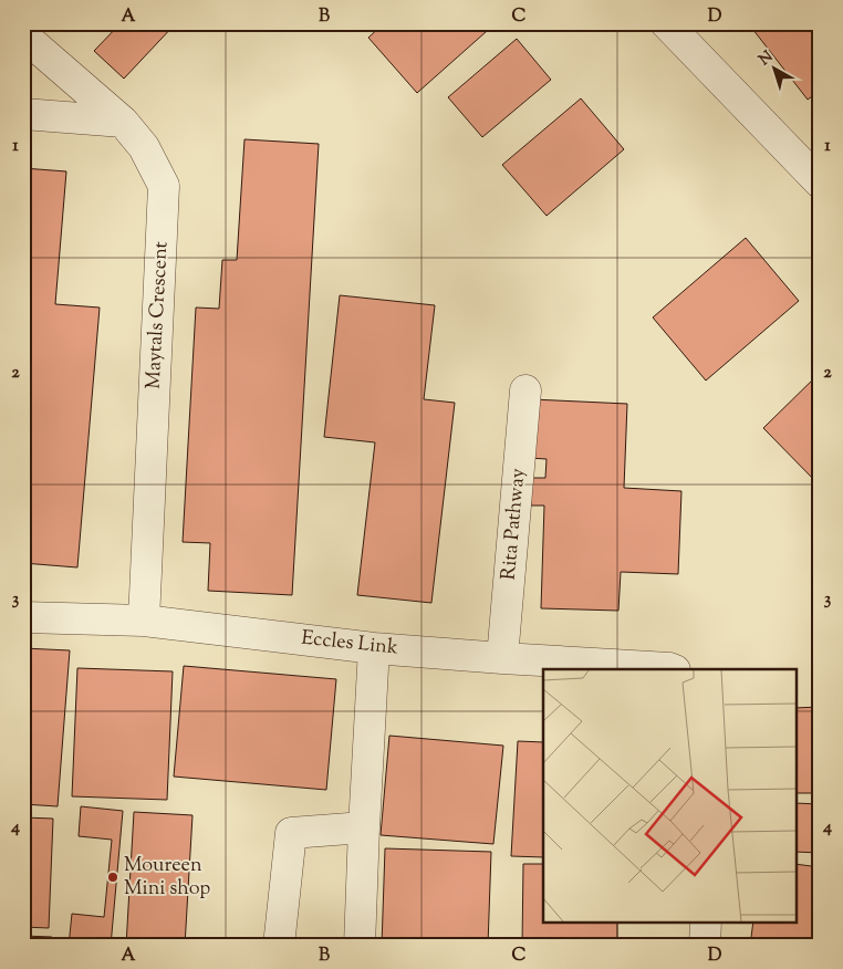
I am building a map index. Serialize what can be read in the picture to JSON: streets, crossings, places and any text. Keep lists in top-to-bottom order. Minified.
{"streets":{"street":["Maytals Crescent","Rita Pathway","Eccles Link"]},"crossings":[["Maytals Crescent","Eccles Link"],["Rita Pathway","Eccles Link"]],"places":["Moureen Mini shop"],"north":"top left","grid":{"columns":["A","B","C","D"],"rows":["1","2","3","4"]}}
